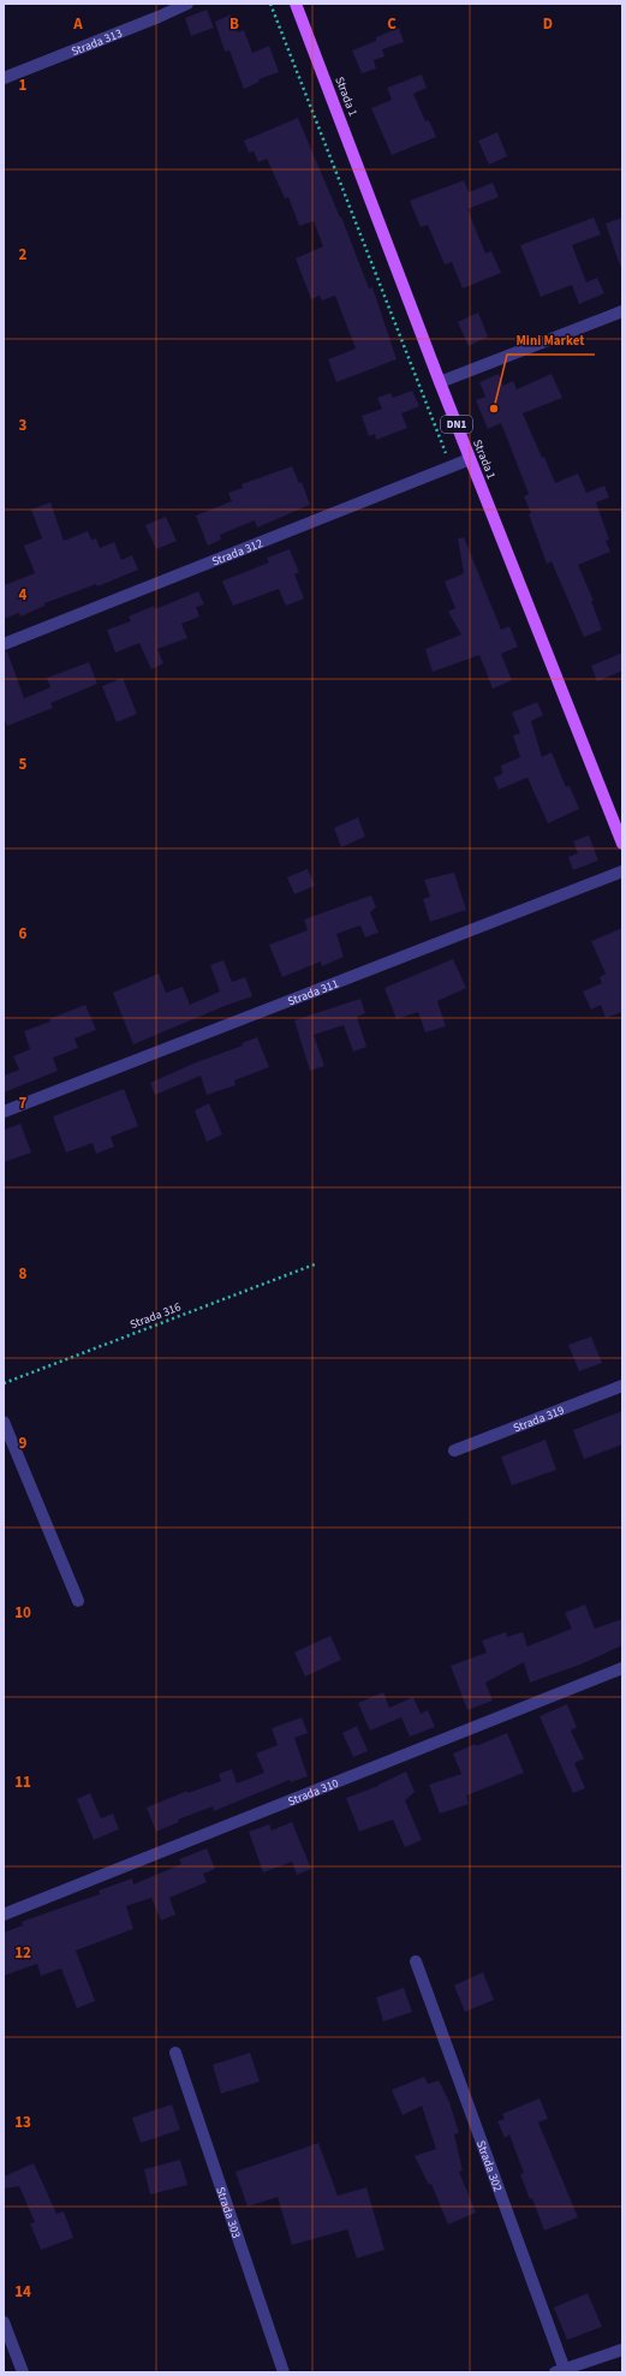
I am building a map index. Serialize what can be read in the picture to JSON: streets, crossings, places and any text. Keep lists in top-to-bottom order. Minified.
{"streets":{"main road":["Strada 1","DN1"],"street":["Strada 313","Strada 312","Strada 311","Strada 319","Strada 310","Strada 302","Strada 303"],"path":["Strada 316"]},"crossings":[["Strada 1","Strada 312"]],"places":["Mini Market"],"grid":{"columns":["A","B","C","D"],"rows":["1","2","3","4","5","6","7","8","9","10","11","12","13","14"]}}
